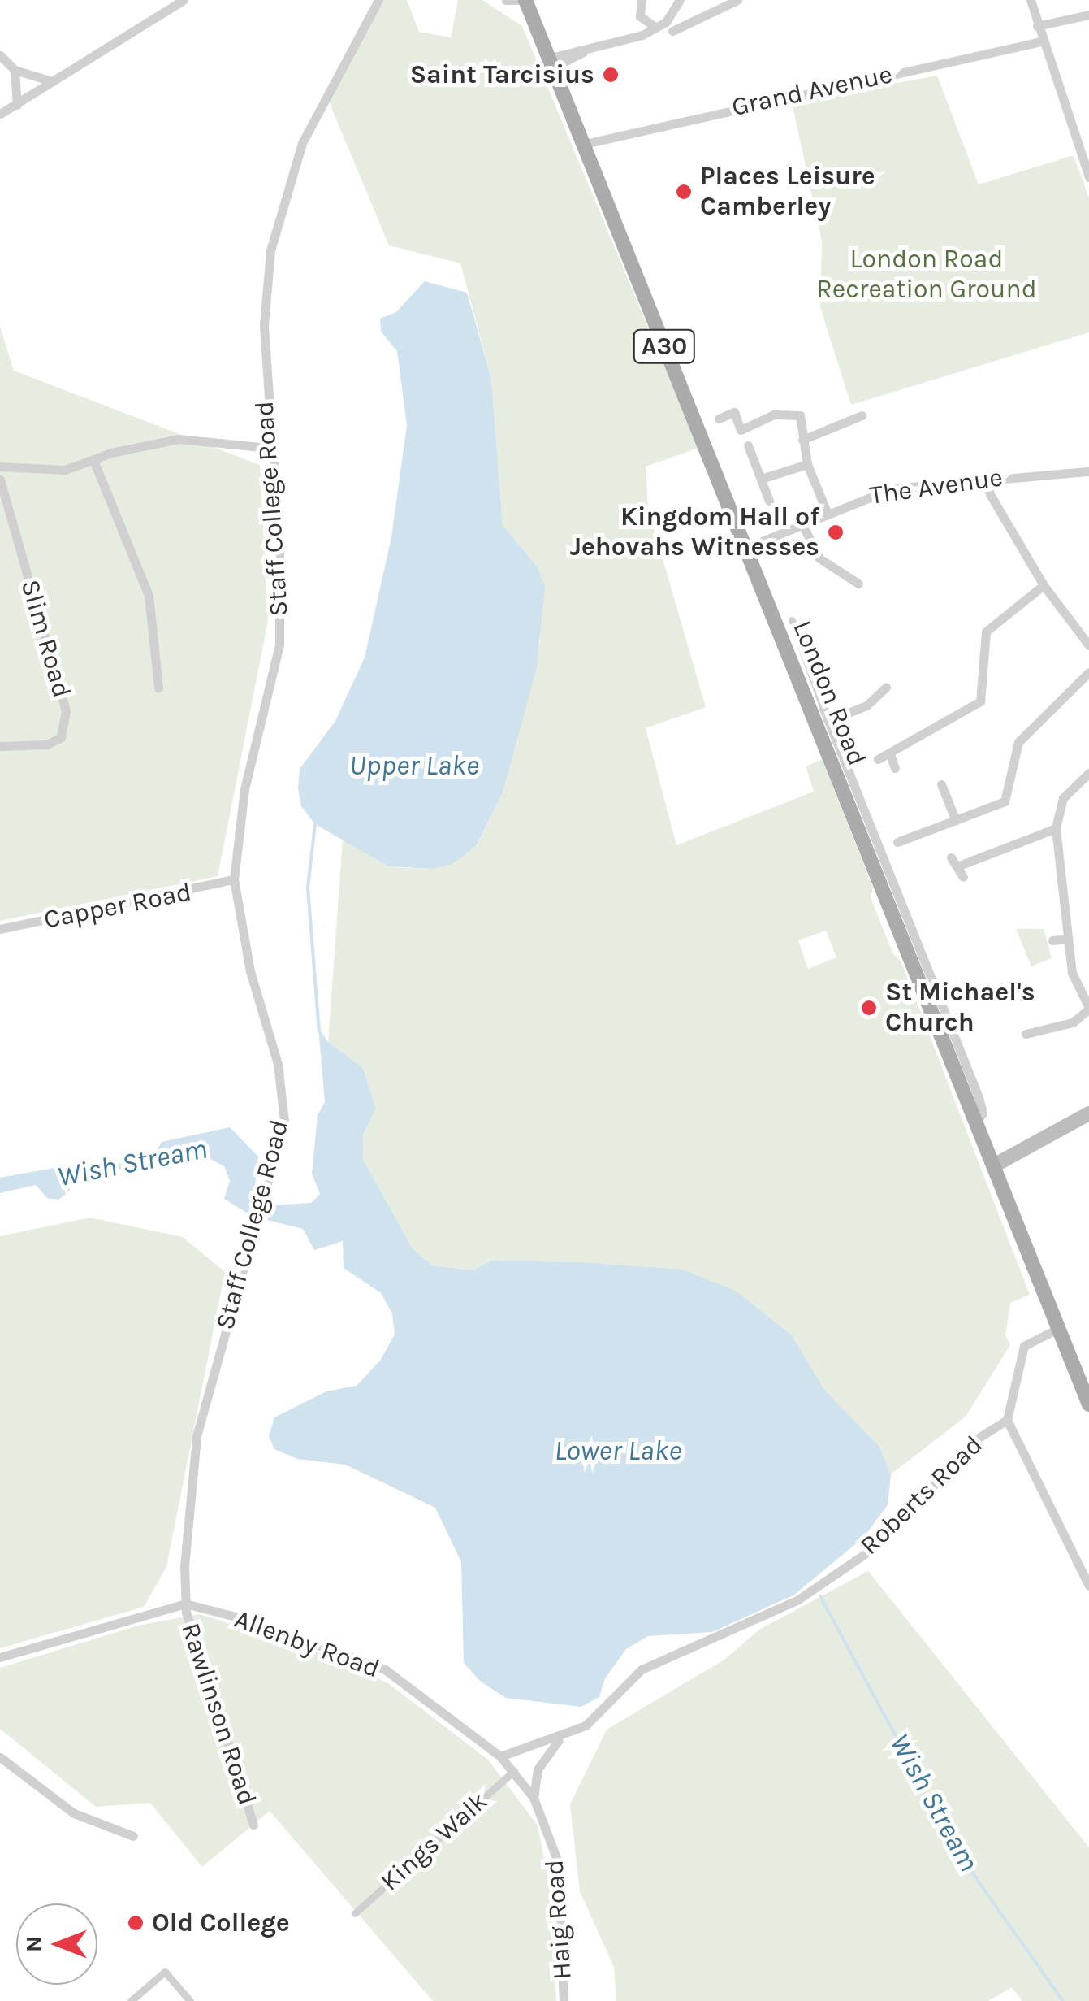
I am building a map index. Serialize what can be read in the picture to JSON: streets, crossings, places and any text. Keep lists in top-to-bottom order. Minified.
{"streets":{"main road":["A30","London Road"],"street":["Grand Avenue","The Avenue","Staff College Road","Slim Road","Capper Road","Roberts Road","Allenby Road","Rawlinson Road","Kings Walk","Haig Road"]},"crossings":[["Grand Avenue","London Road"],["The Avenue","London Road"],["Staff College Road","Capper Road"],["Staff College Road","Allenby Road"],["Staff College Road","Rawlinson Road"],["Allenby Road","Rawlinson Road"],["Allenby Road","Haig Road"],["Kings Walk","Haig Road"]],"water":["Upper Lake","Wish Stream","Lower Lake"],"parks":["London Road Recreation Ground"],"places":["Saint Tarcisius","Places Leisure Camberley","Kingdom Hall of Jehovahs Witnesses","St Michael's Church","Old College"],"north":"left"}
